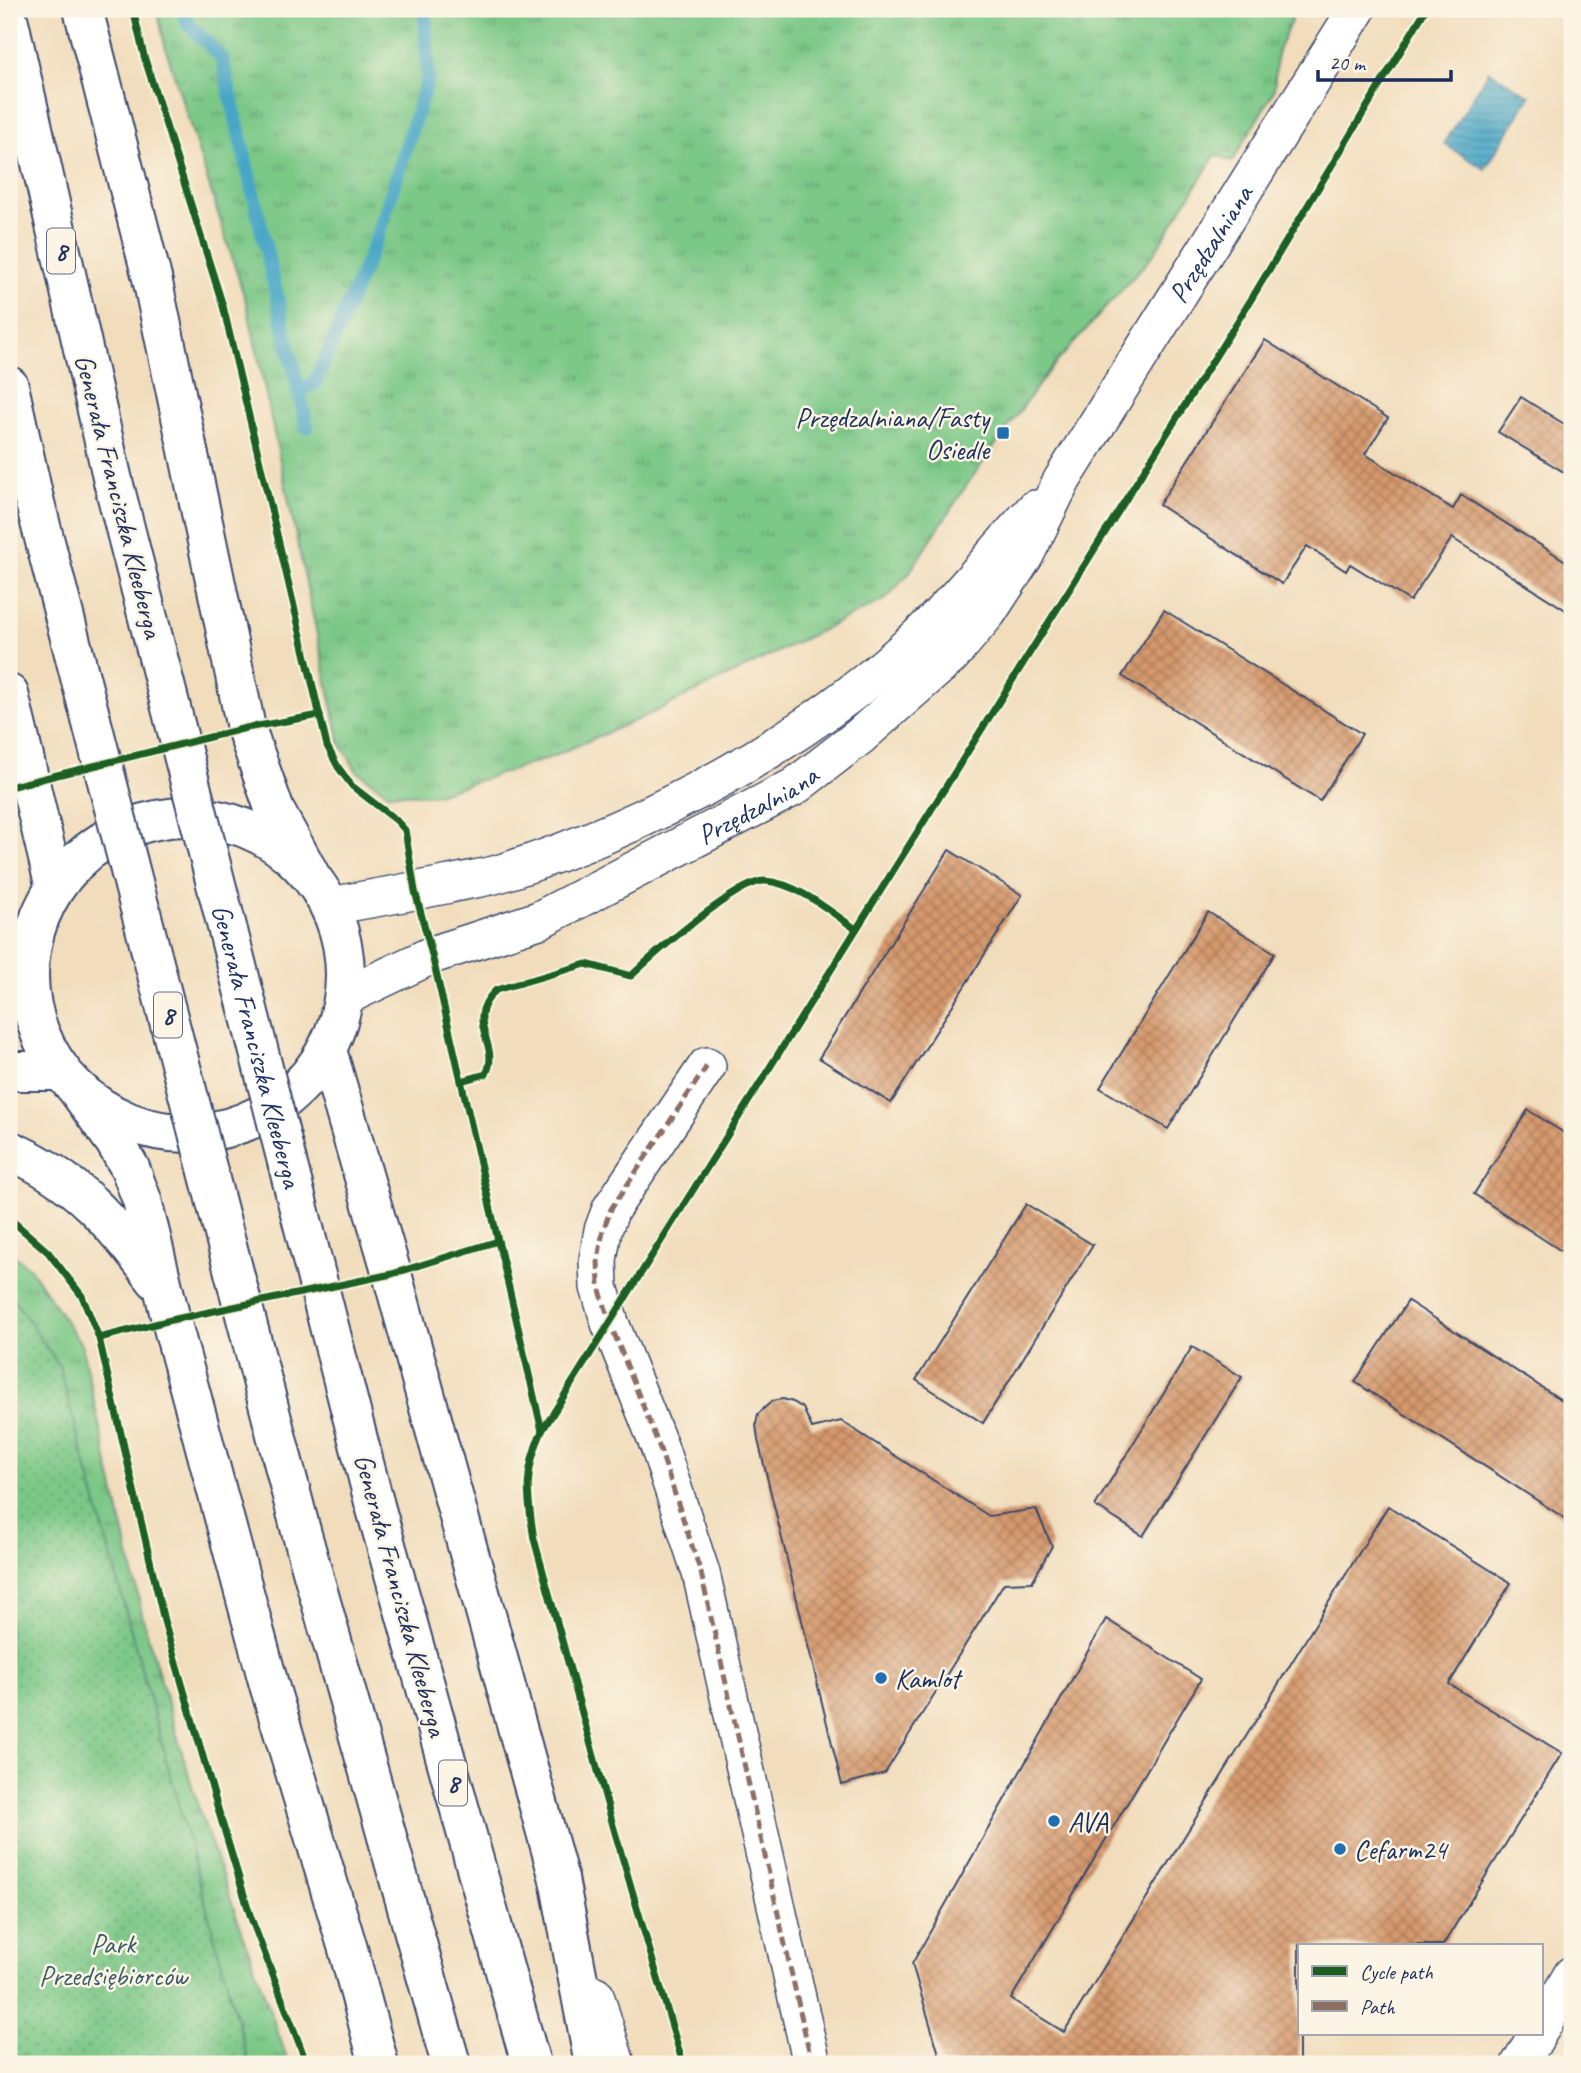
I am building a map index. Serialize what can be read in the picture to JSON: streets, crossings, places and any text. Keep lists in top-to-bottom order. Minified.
{"streets":{"main road":["8","Generała Franciszka Kleeberga"],"street":["Przędzalniana"]},"parks":["Park Przedsiębiorców"],"places":{"transit":["Przędzalniana/Fasty Osiedle"],"other":["Kamlot","AVA","Cefarm24"]},"legend":["Cycle path","Path"],"scale_bar":"20 m"}
